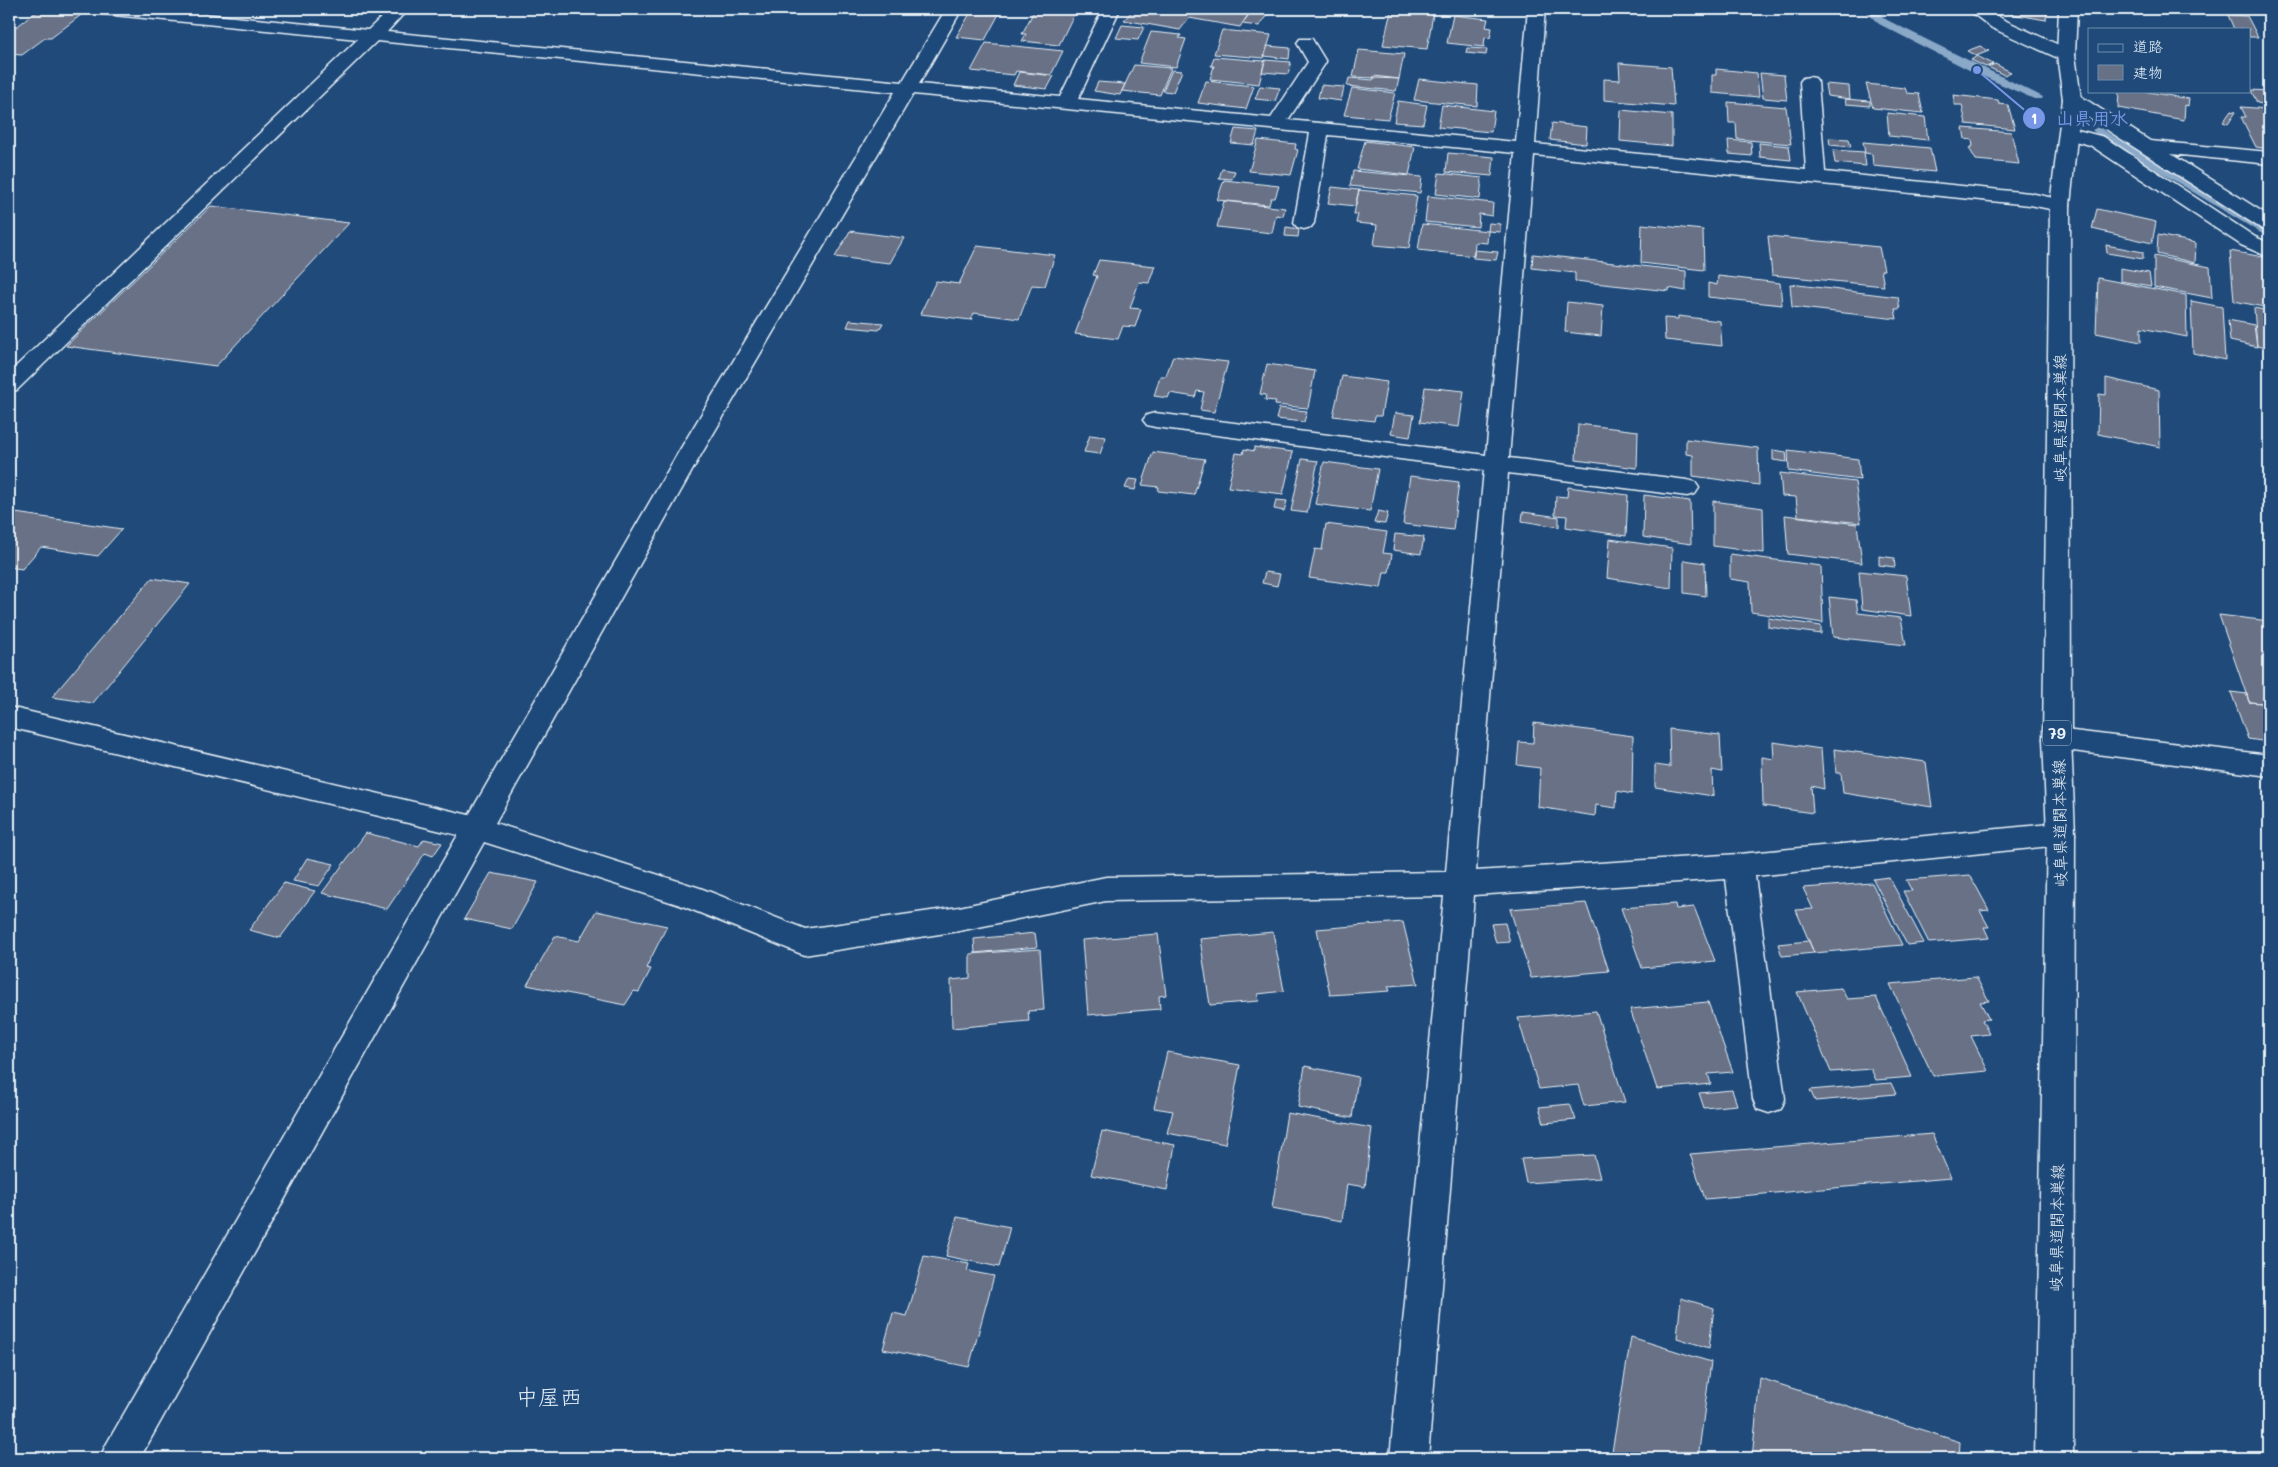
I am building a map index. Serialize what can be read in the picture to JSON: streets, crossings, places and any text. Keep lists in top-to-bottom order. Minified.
{"streets":{"street":["岐阜県道関本巣線","79"]},"districts":["中屋西"],"places":["山県用水"],"legend":["道路","建物"]}
